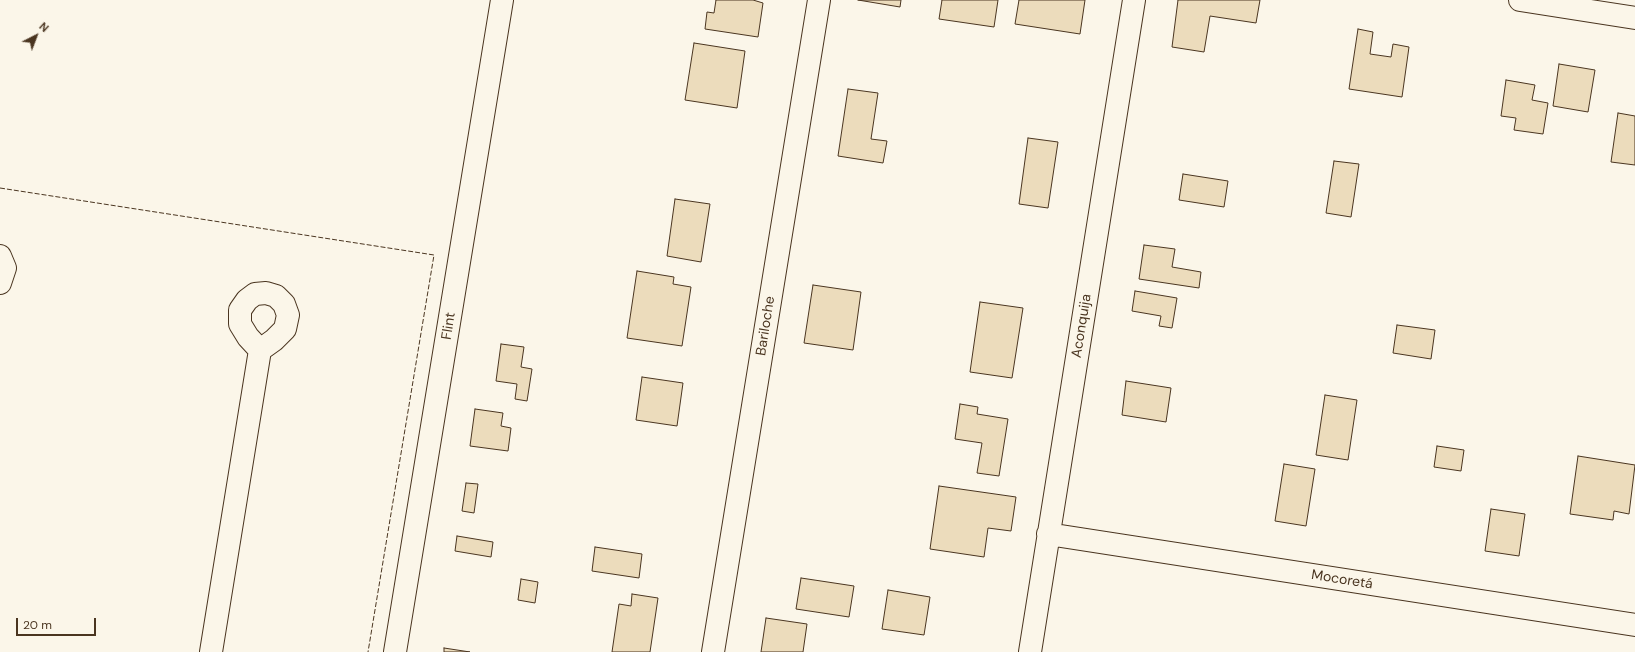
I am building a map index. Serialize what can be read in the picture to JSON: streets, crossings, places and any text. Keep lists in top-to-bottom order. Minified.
{"streets":{"street":["Flint","Bariloche","Aconquija","Mocoretá"]},"crossings":[["Aconquija","Mocoretá"]],"scale_bar":"20 m","north":"top right"}
